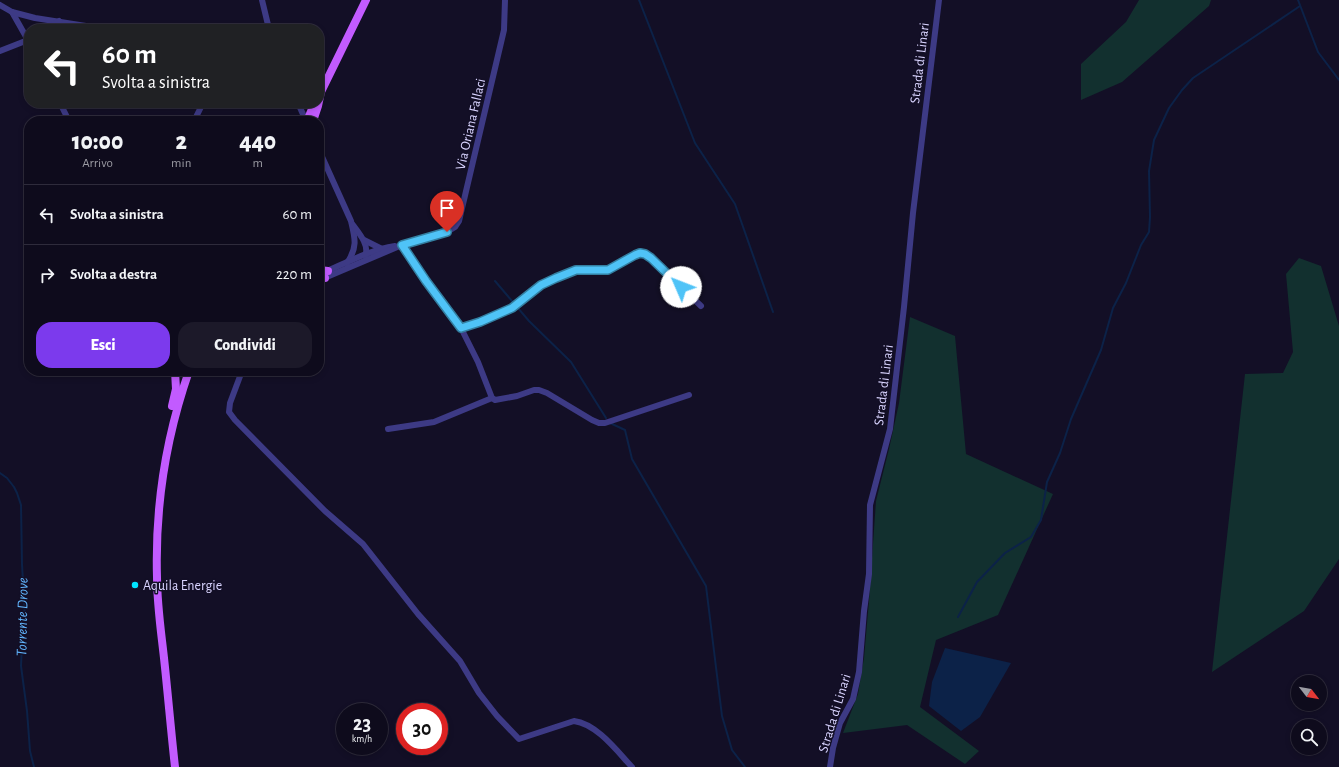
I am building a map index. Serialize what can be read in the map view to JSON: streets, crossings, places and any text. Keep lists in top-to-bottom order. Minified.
{"streets":{"street":["Strada di Linari","Via Oriana Fallaci"]},"water":["Torrente Drove"],"places":["Aquila Energie"],"north":"bottom right","page":{"turn":["60 m","Svolta a sinistra"],"eta":["10:00","Arrivo","2","min","440","m"],"list":[{"name":"Svolta a sinistra","value":"60 m"},{"name":"Svolta a destra","value":"220 m"}],"buttons":["Esci","Condividi"],"speed":"23 km/h","limit":"30"}}
